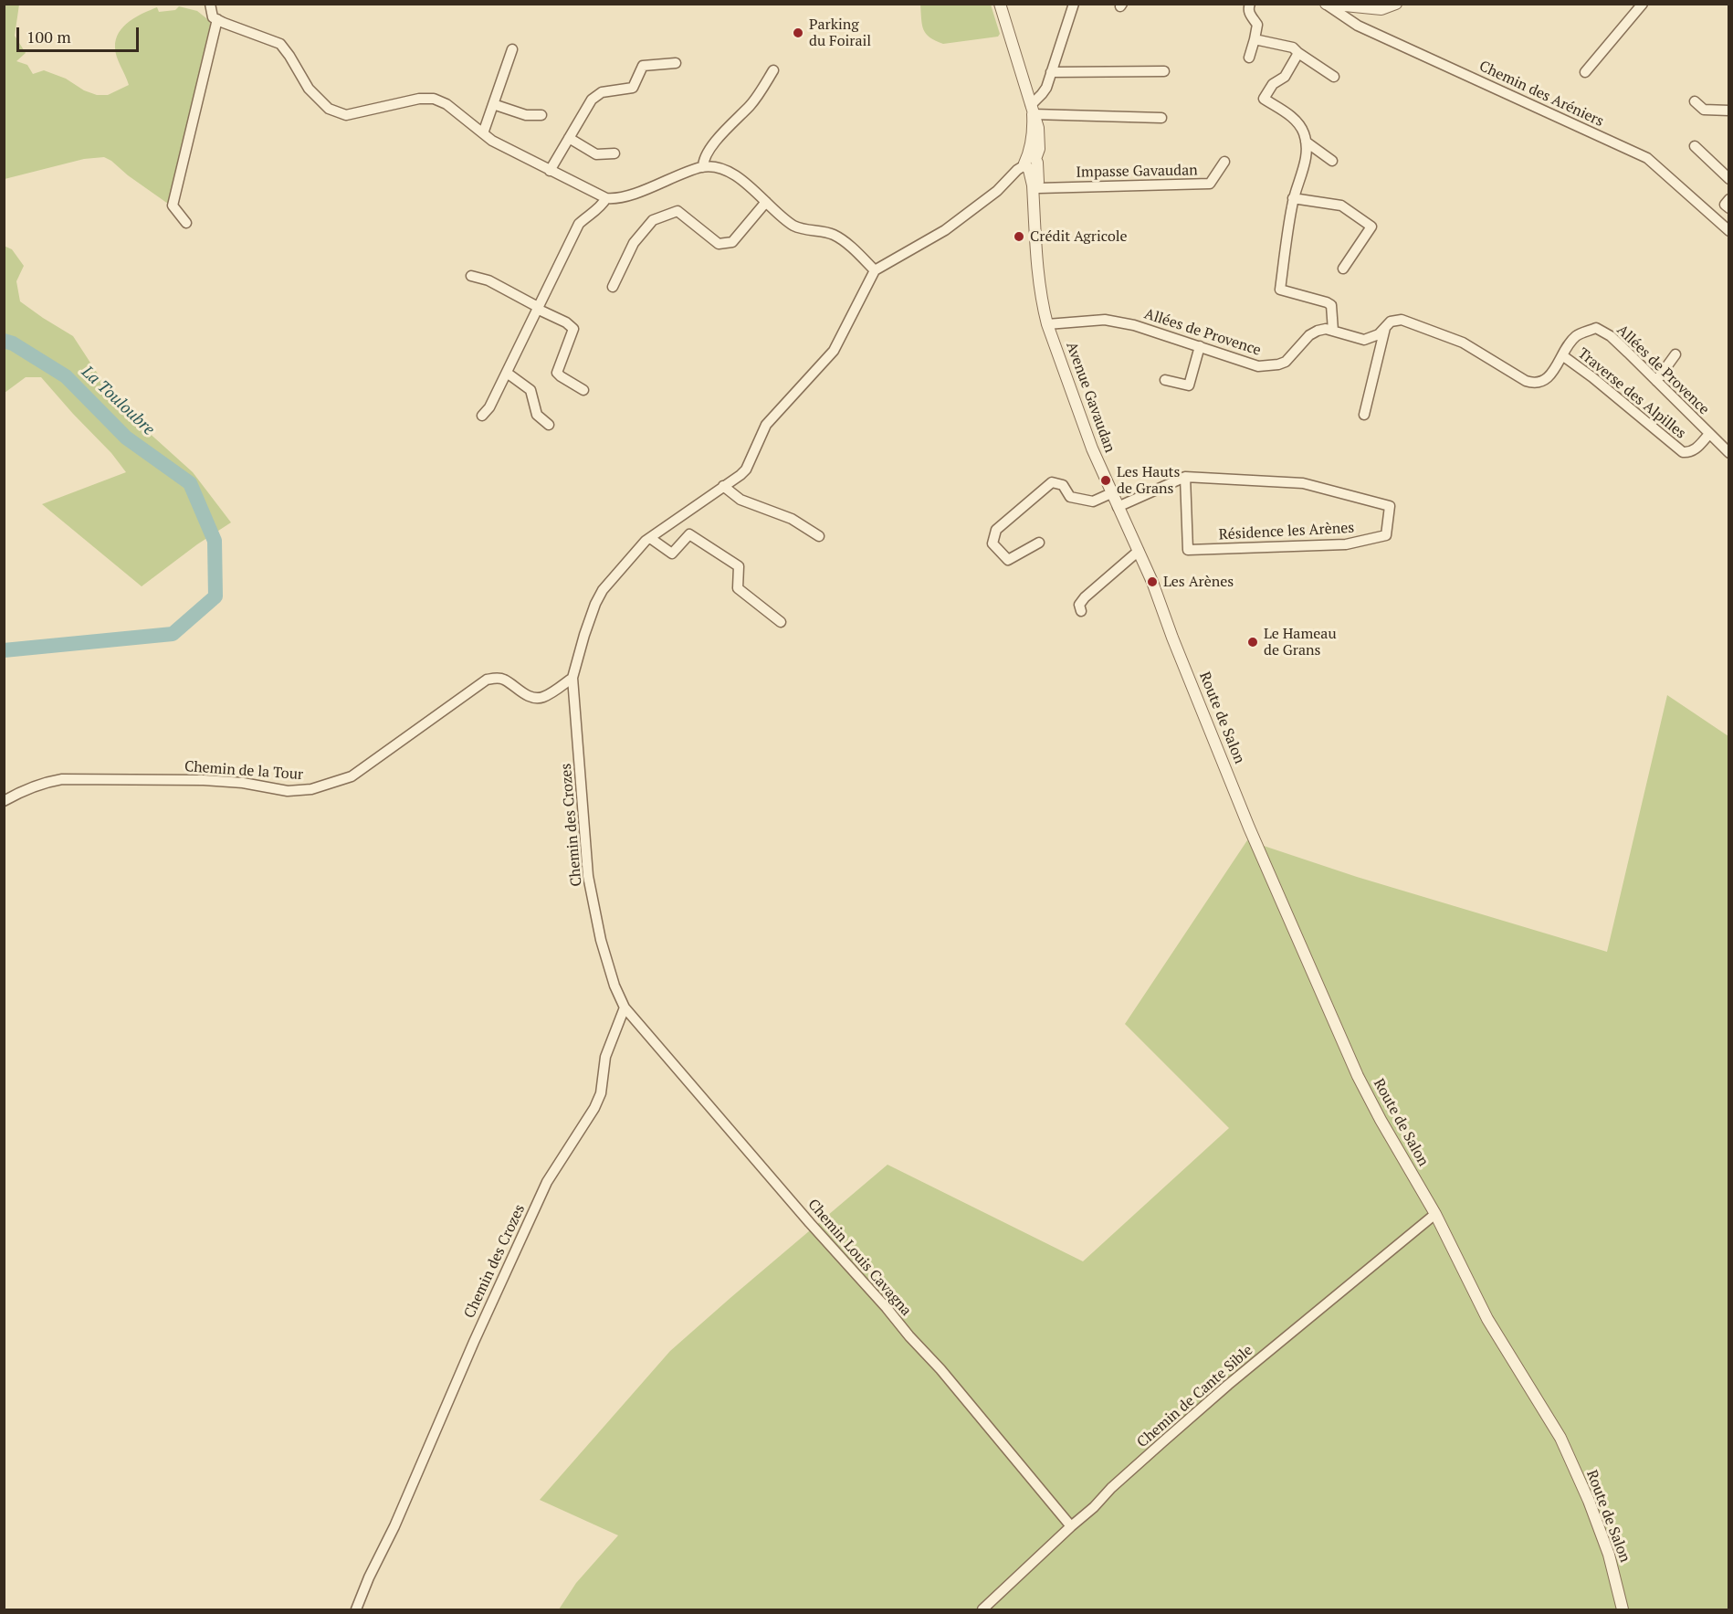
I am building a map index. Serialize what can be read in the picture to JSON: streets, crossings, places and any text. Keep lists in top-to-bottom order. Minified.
{"streets":{"street":["Chemin des Aréniers","Impasse Gavaudan","Allées de Provence","Traverse des Alpilles","Avenue Gavaudan","Résidence les Arènes","Route de Salon","Chemin de la Tour","Chemin des Crozes","Chemin Louis Cavagna","Chemin de Cante Sible"]},"crossings":[["Impasse Gavaudan","Avenue Gavaudan"],["Allées de Provence","Traverse des Alpilles"],["Allées de Provence","Avenue Gavaudan"],["Avenue Gavaudan","Résidence les Arènes"],["Avenue Gavaudan","Route de Salon"],["Route de Salon","Chemin de Cante Sible"],["Chemin de la Tour","Chemin des Crozes"],["Chemin des Crozes","Chemin Louis Cavagna"],["Chemin Louis Cavagna","Chemin de Cante Sible"]],"water":["La Touloubre"],"places":["Parking du Foirail","Crédit Agricole","Les Hauts de Grans","Les Arènes","Le Hameau de Grans"],"scale_bar":"100 m"}
